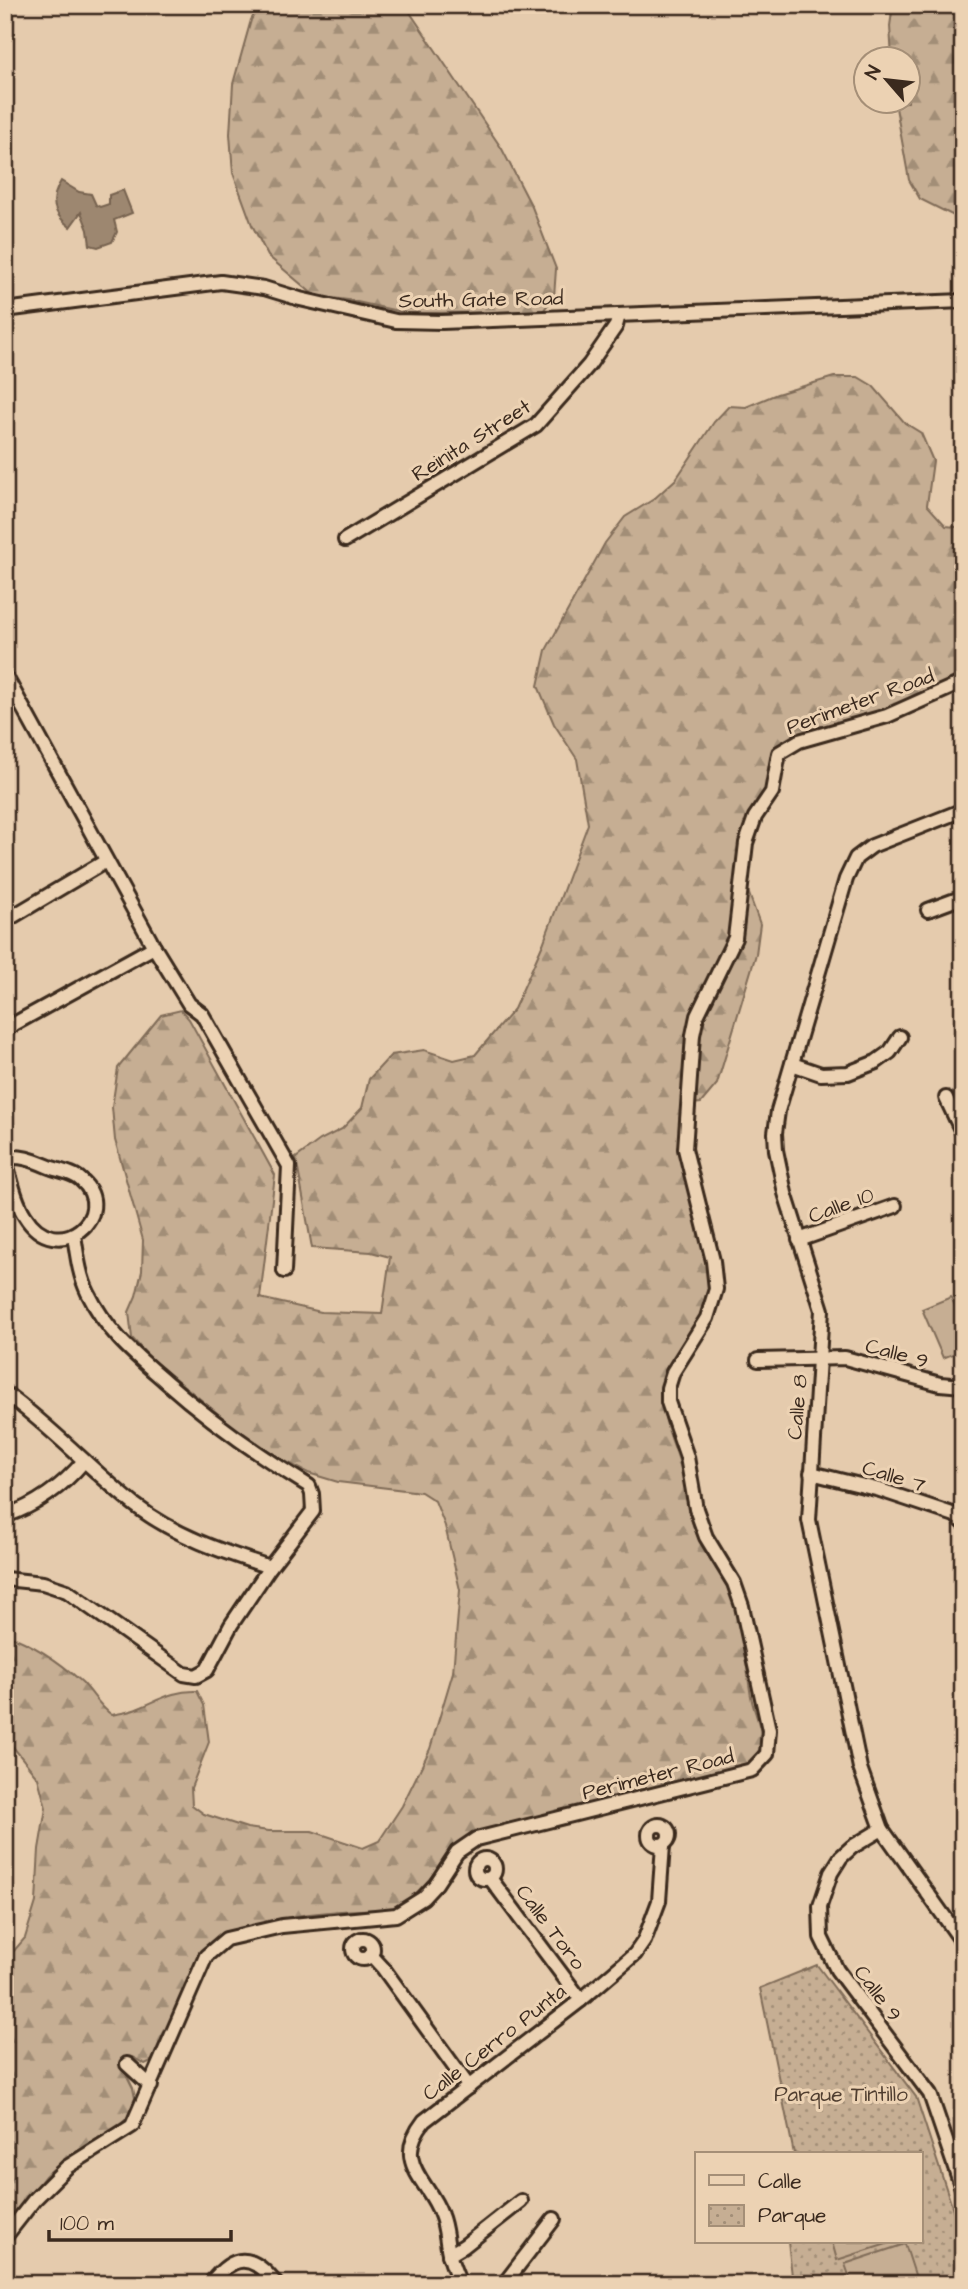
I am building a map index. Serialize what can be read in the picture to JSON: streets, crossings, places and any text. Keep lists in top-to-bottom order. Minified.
{"streets":{"street":["South Gate Road","Reinita Street","Perimeter Road","Calle 10","Calle 9","Calle 8","Calle 7","Calle Toro","Calle Cerro Punta"]},"crossings":[["South Gate Road","Reinita Street"],["Calle 10","Calle 8"],["Calle 9","Calle 8"],["Calle 8","Calle 7"],["Calle Toro","Calle Cerro Punta"]],"parks":["Parque Tintillo"],"legend":["Calle","Parque"],"scale_bar":"100 m","north":"top left"}
